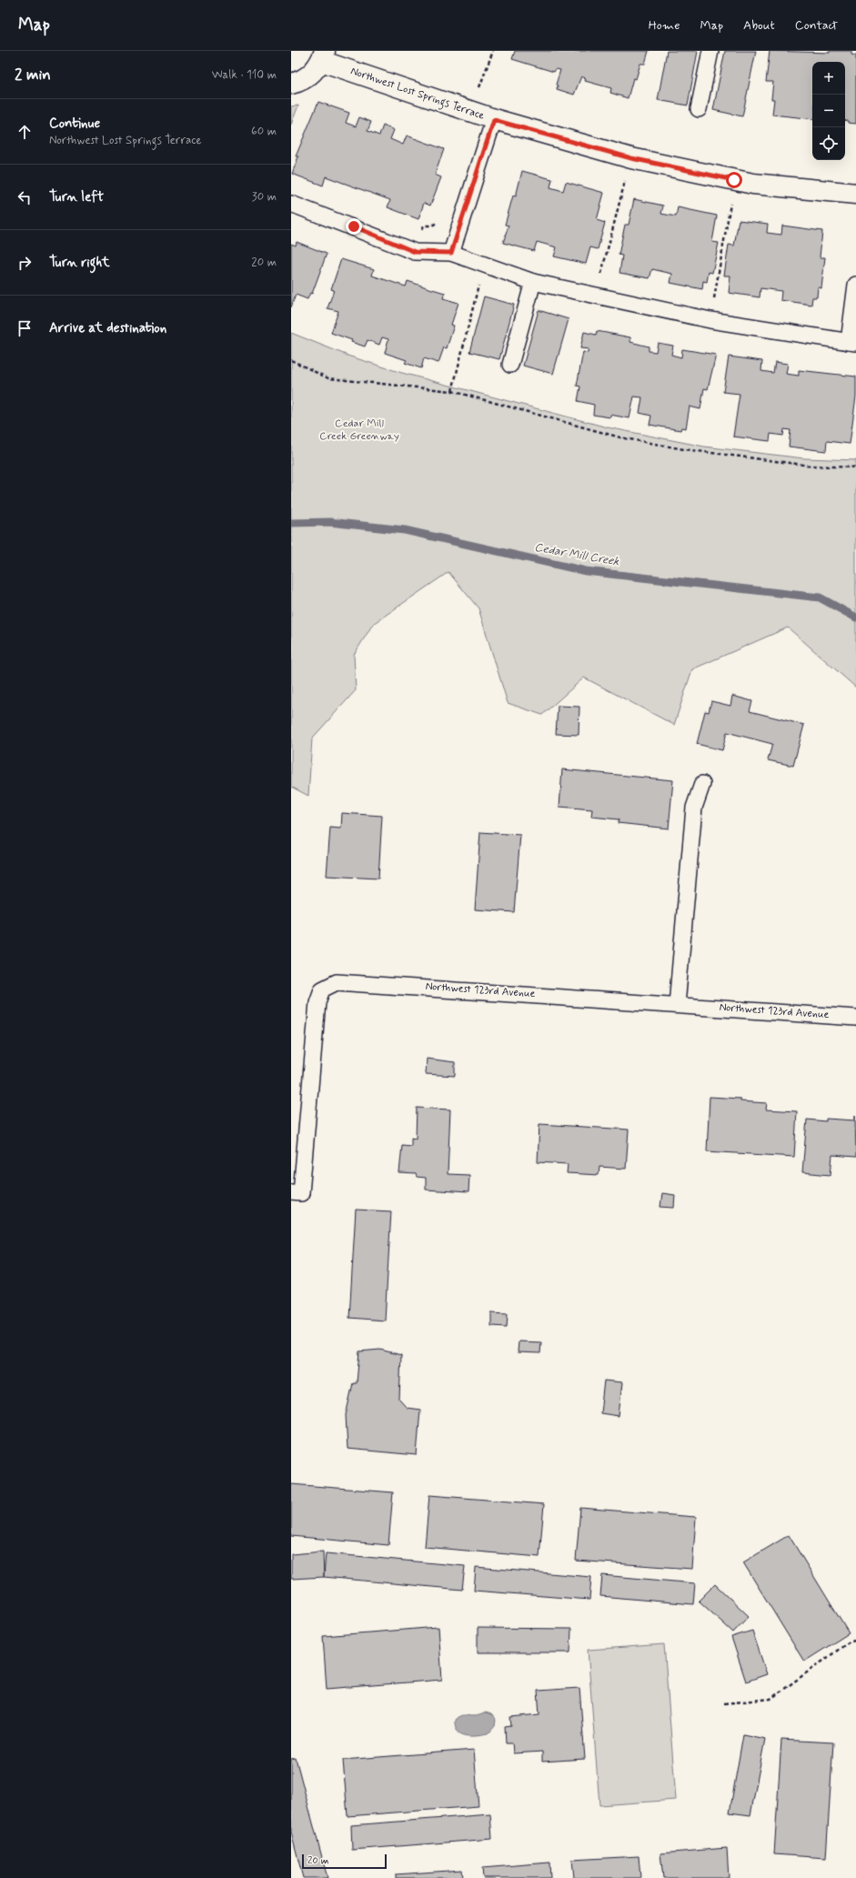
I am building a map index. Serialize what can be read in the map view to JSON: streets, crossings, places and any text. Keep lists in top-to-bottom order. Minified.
{"streets":{"street":["Northwest Lost Springs Terrace"],"lane":["Northwest 123rd Avenue"]},"water":["Cedar Mill Creek"],"parks":["Cedar Mill Creek Greenway"],"scale_bar":"20 m","page":{"header":"Map","nav":["Home","Map","About","Contact"],"heading":["2 min","Walk · 110 m"],"map_buttons":["+","−"],"list":[["Continue","Northwest Lost Springs Terrace","60 m"],["Turn left","30 m"],["Turn right","20 m"],"Arrive at destination"],"scale":"20 m"}}
